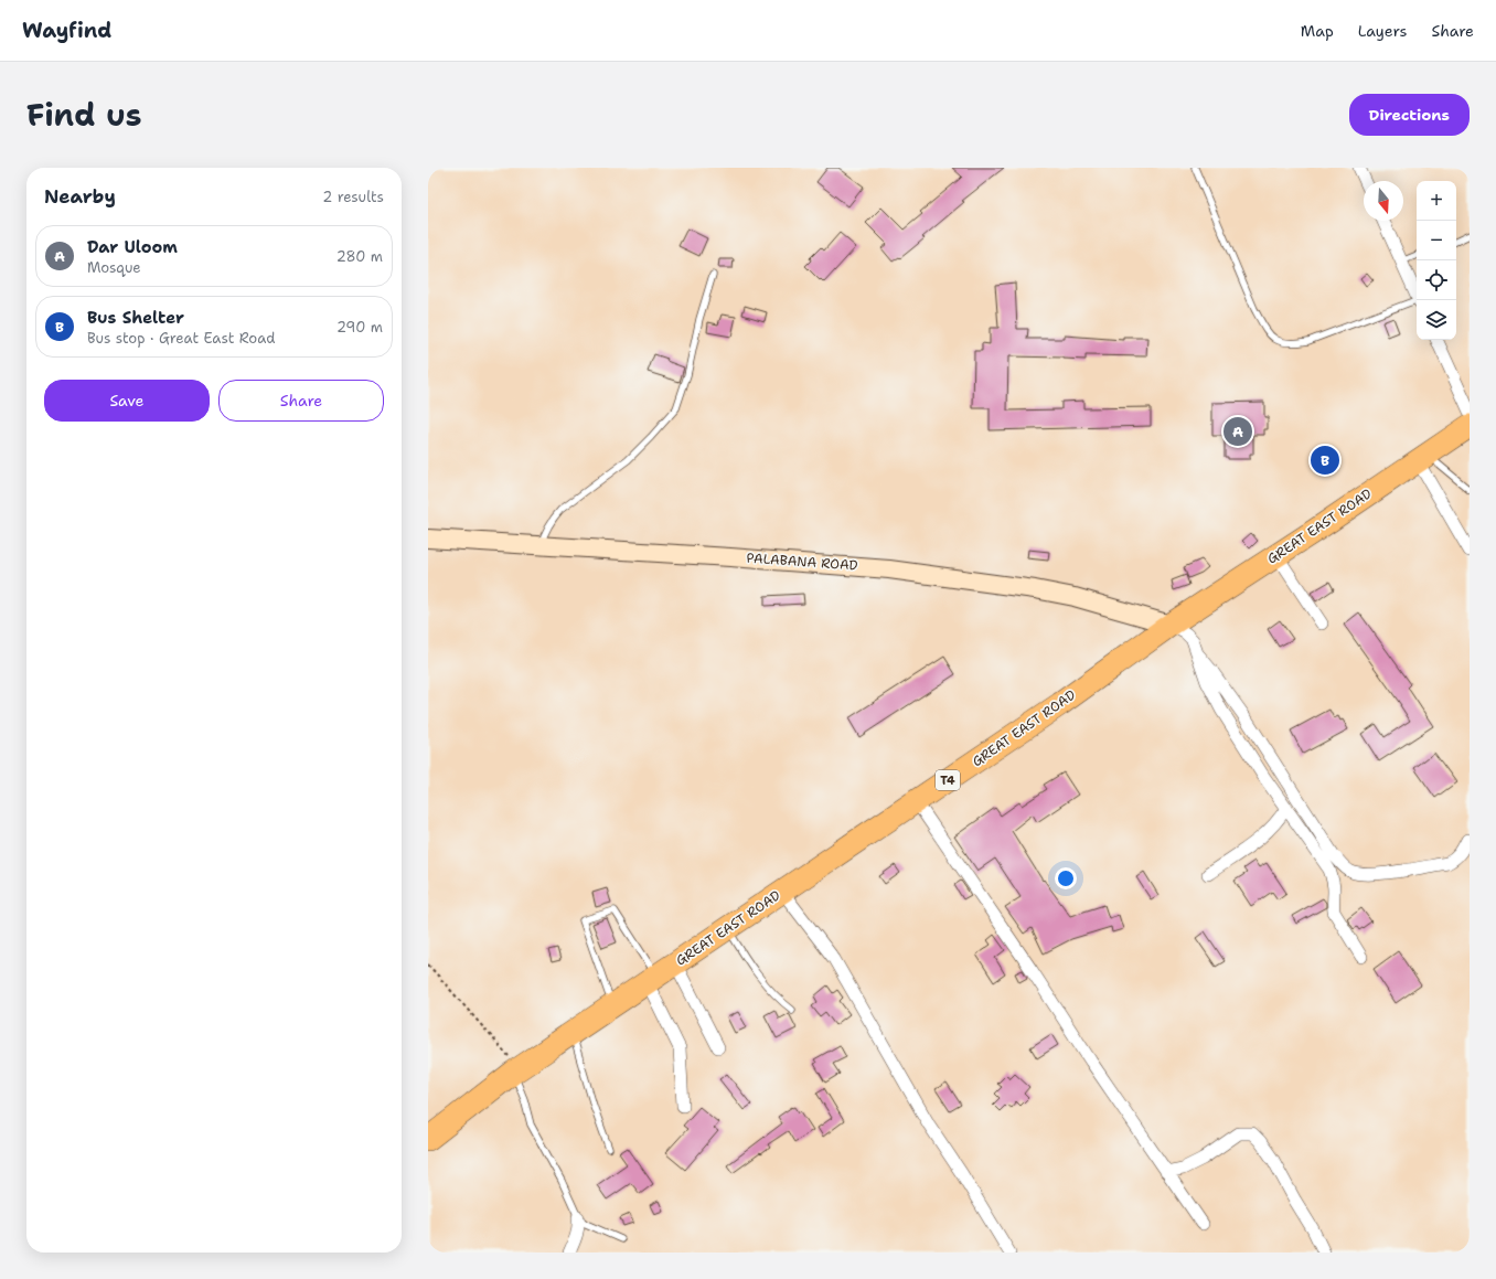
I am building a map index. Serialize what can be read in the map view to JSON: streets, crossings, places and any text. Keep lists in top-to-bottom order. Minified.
{"streets":{"highway":["GREAT EAST ROAD","T4"],"street":["PALABANA ROAD"]},"crossings":[["GREAT EAST ROAD","PALABANA ROAD"]],"north":"bottom","page":{"header":"Wayfind","nav":["Map","Layers","Share"],"title":"Find us","buttons":["Directions",["Save","Share"]],"heading":["Nearby","2 results"],"map_buttons":["+","−"],"list":[{"mark":"A","name":"Dar Uloom","note":"Mosque","value":"280 m"},{"mark":"B","name":"Bus Shelter","note":"Bus stop · Great East Road","value":"290 m"}],"pins":["A","B"]}}
